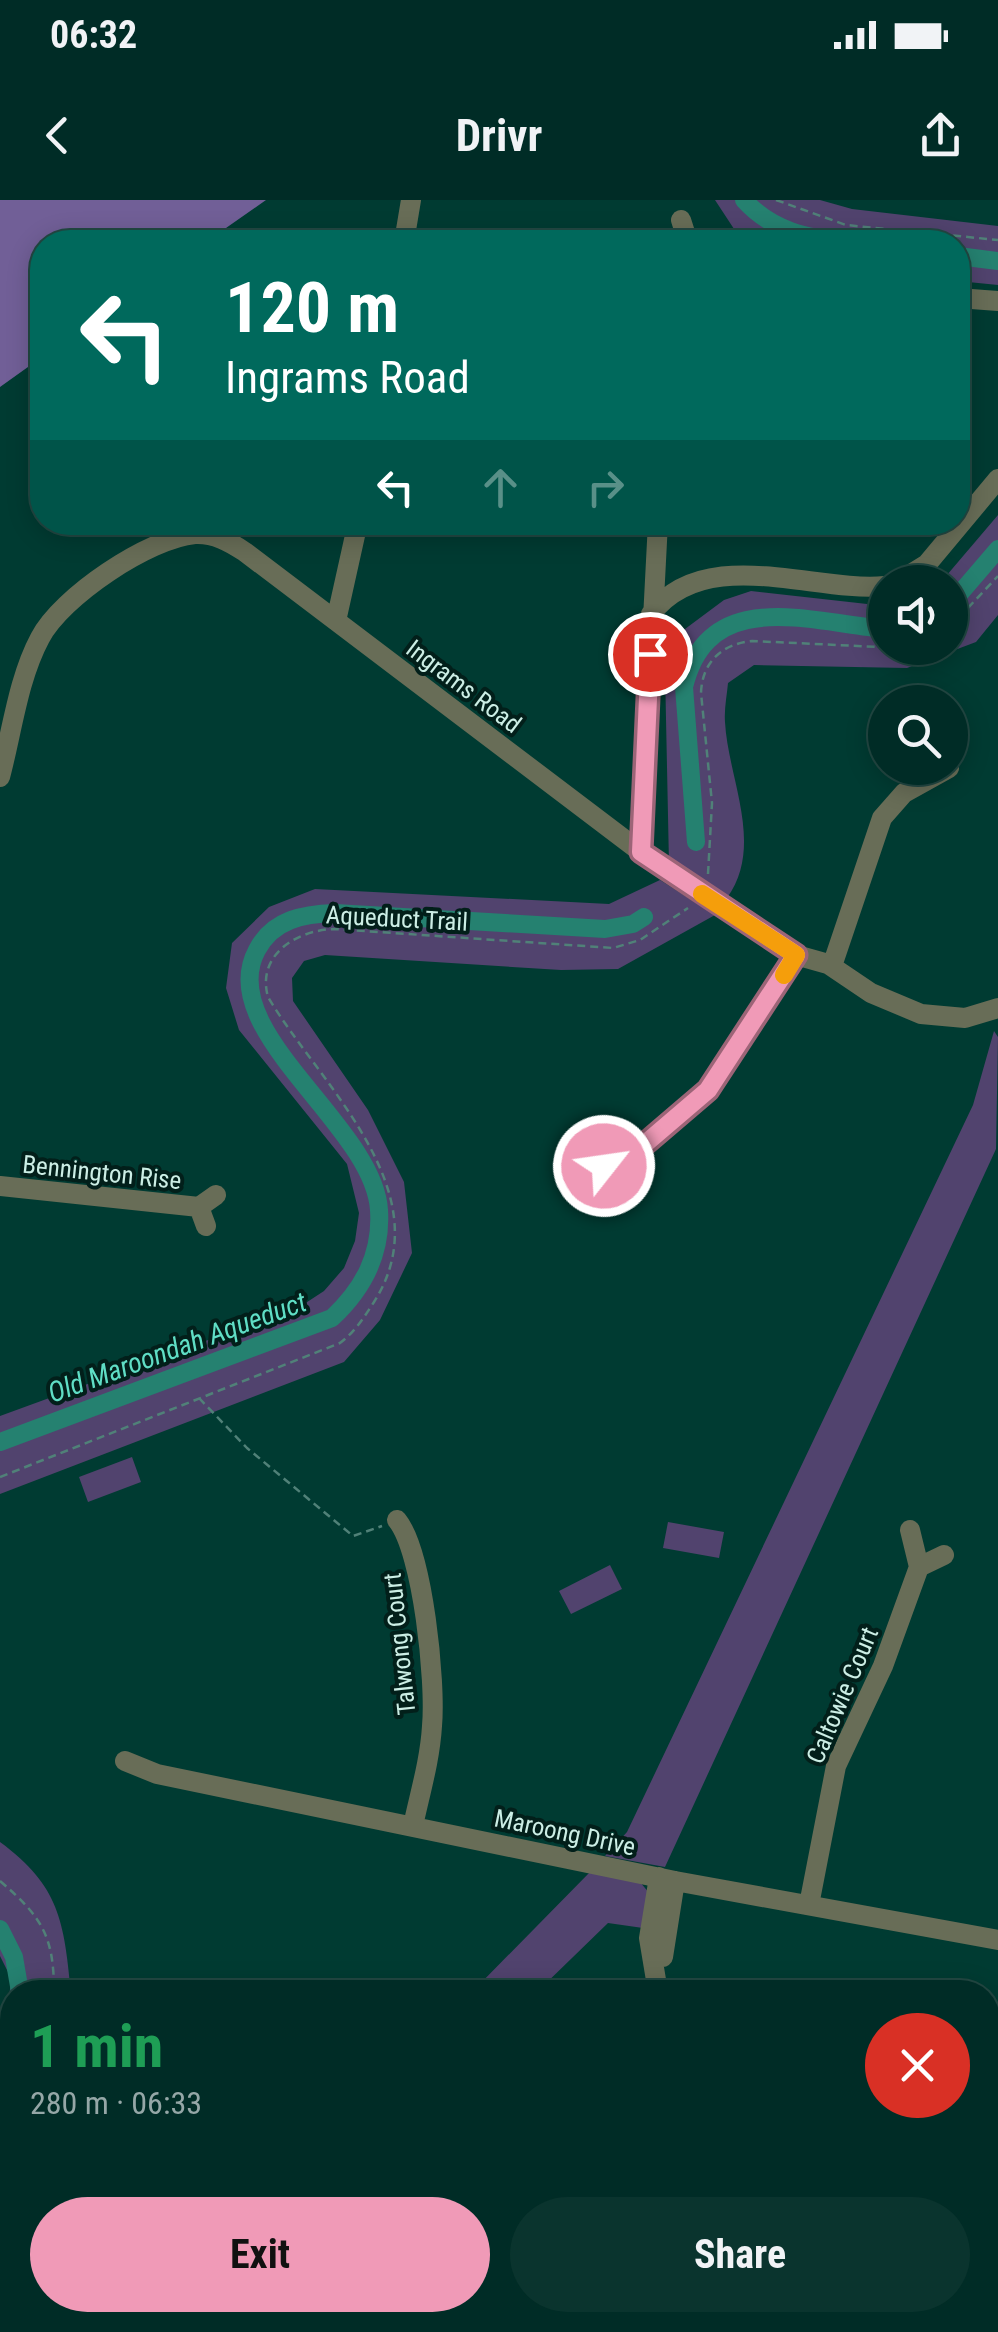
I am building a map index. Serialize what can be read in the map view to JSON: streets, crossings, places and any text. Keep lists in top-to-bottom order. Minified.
{"streets":{"street":["Ingrams Road","Bennington Rise","Talwong Court","Caltowie Court","Maroong Drive"],"path":["Aqueduct Trail"]},"crossings":[["Ingrams Road","Aqueduct Trail"],["Talwong Court","Maroong Drive"],["Caltowie Court","Maroong Drive"]],"water":["Old Maroondah Aqueduct"],"page":{"status":"06:32","header":"Drivr","turn":["120 m","Ingrams Road"],"heading":["1 min","280 m · 06:33"],"buttons":["Exit","Share"]}}
